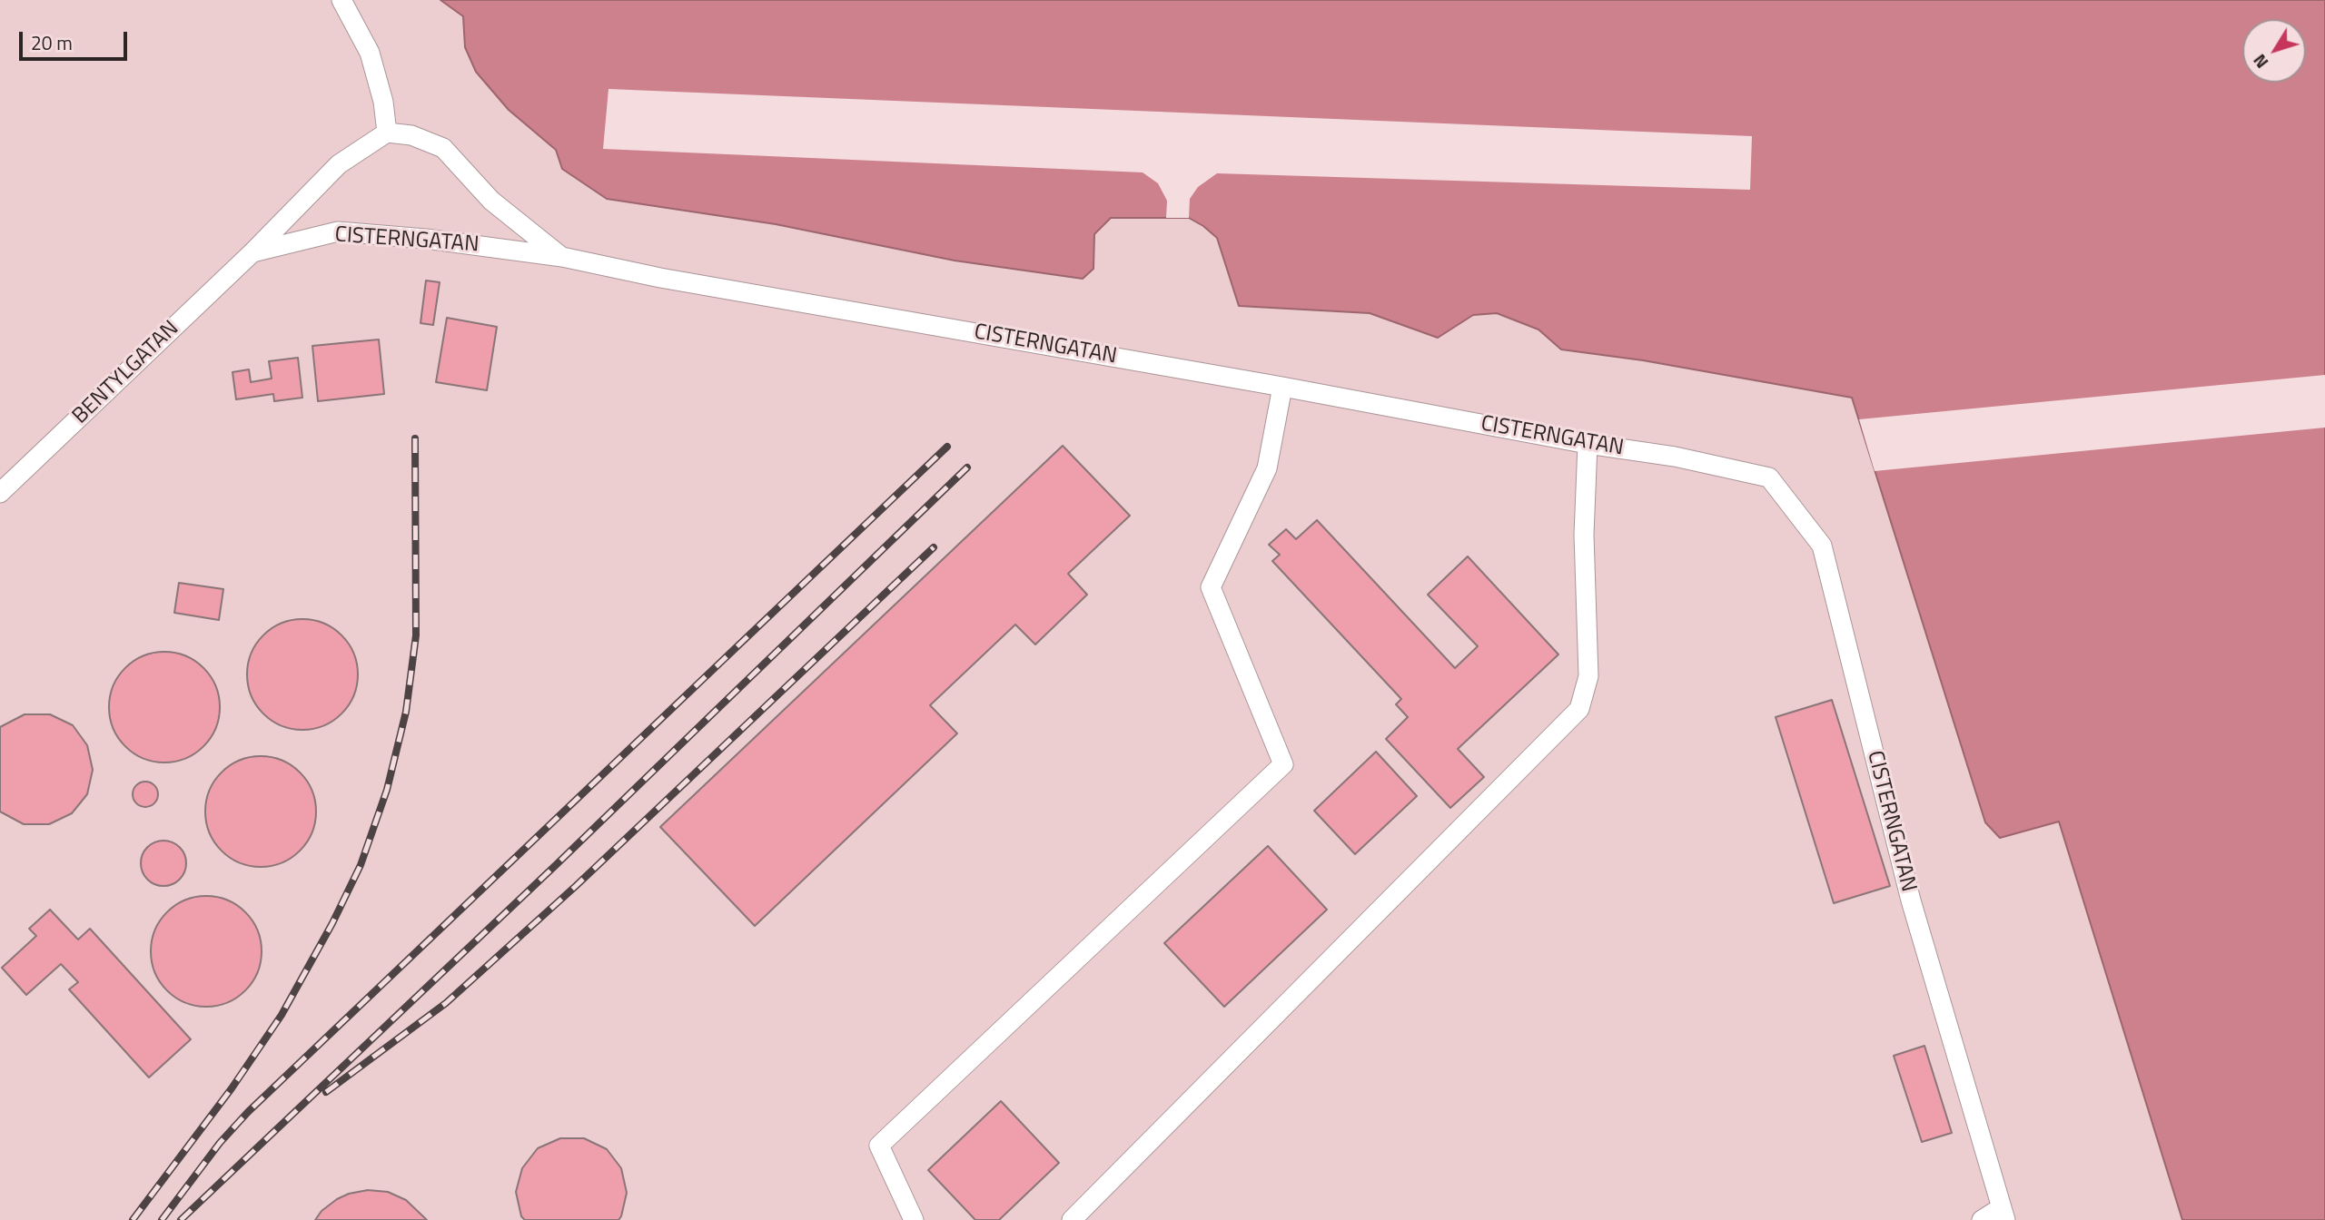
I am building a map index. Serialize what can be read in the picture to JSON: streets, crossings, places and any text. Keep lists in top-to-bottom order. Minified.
{"streets":{"lane":["CISTERNGATAN","BENTYLGATAN"]},"crossings":[["CISTERNGATAN","BENTYLGATAN"]],"scale_bar":"20 m","north":"bottom left"}
